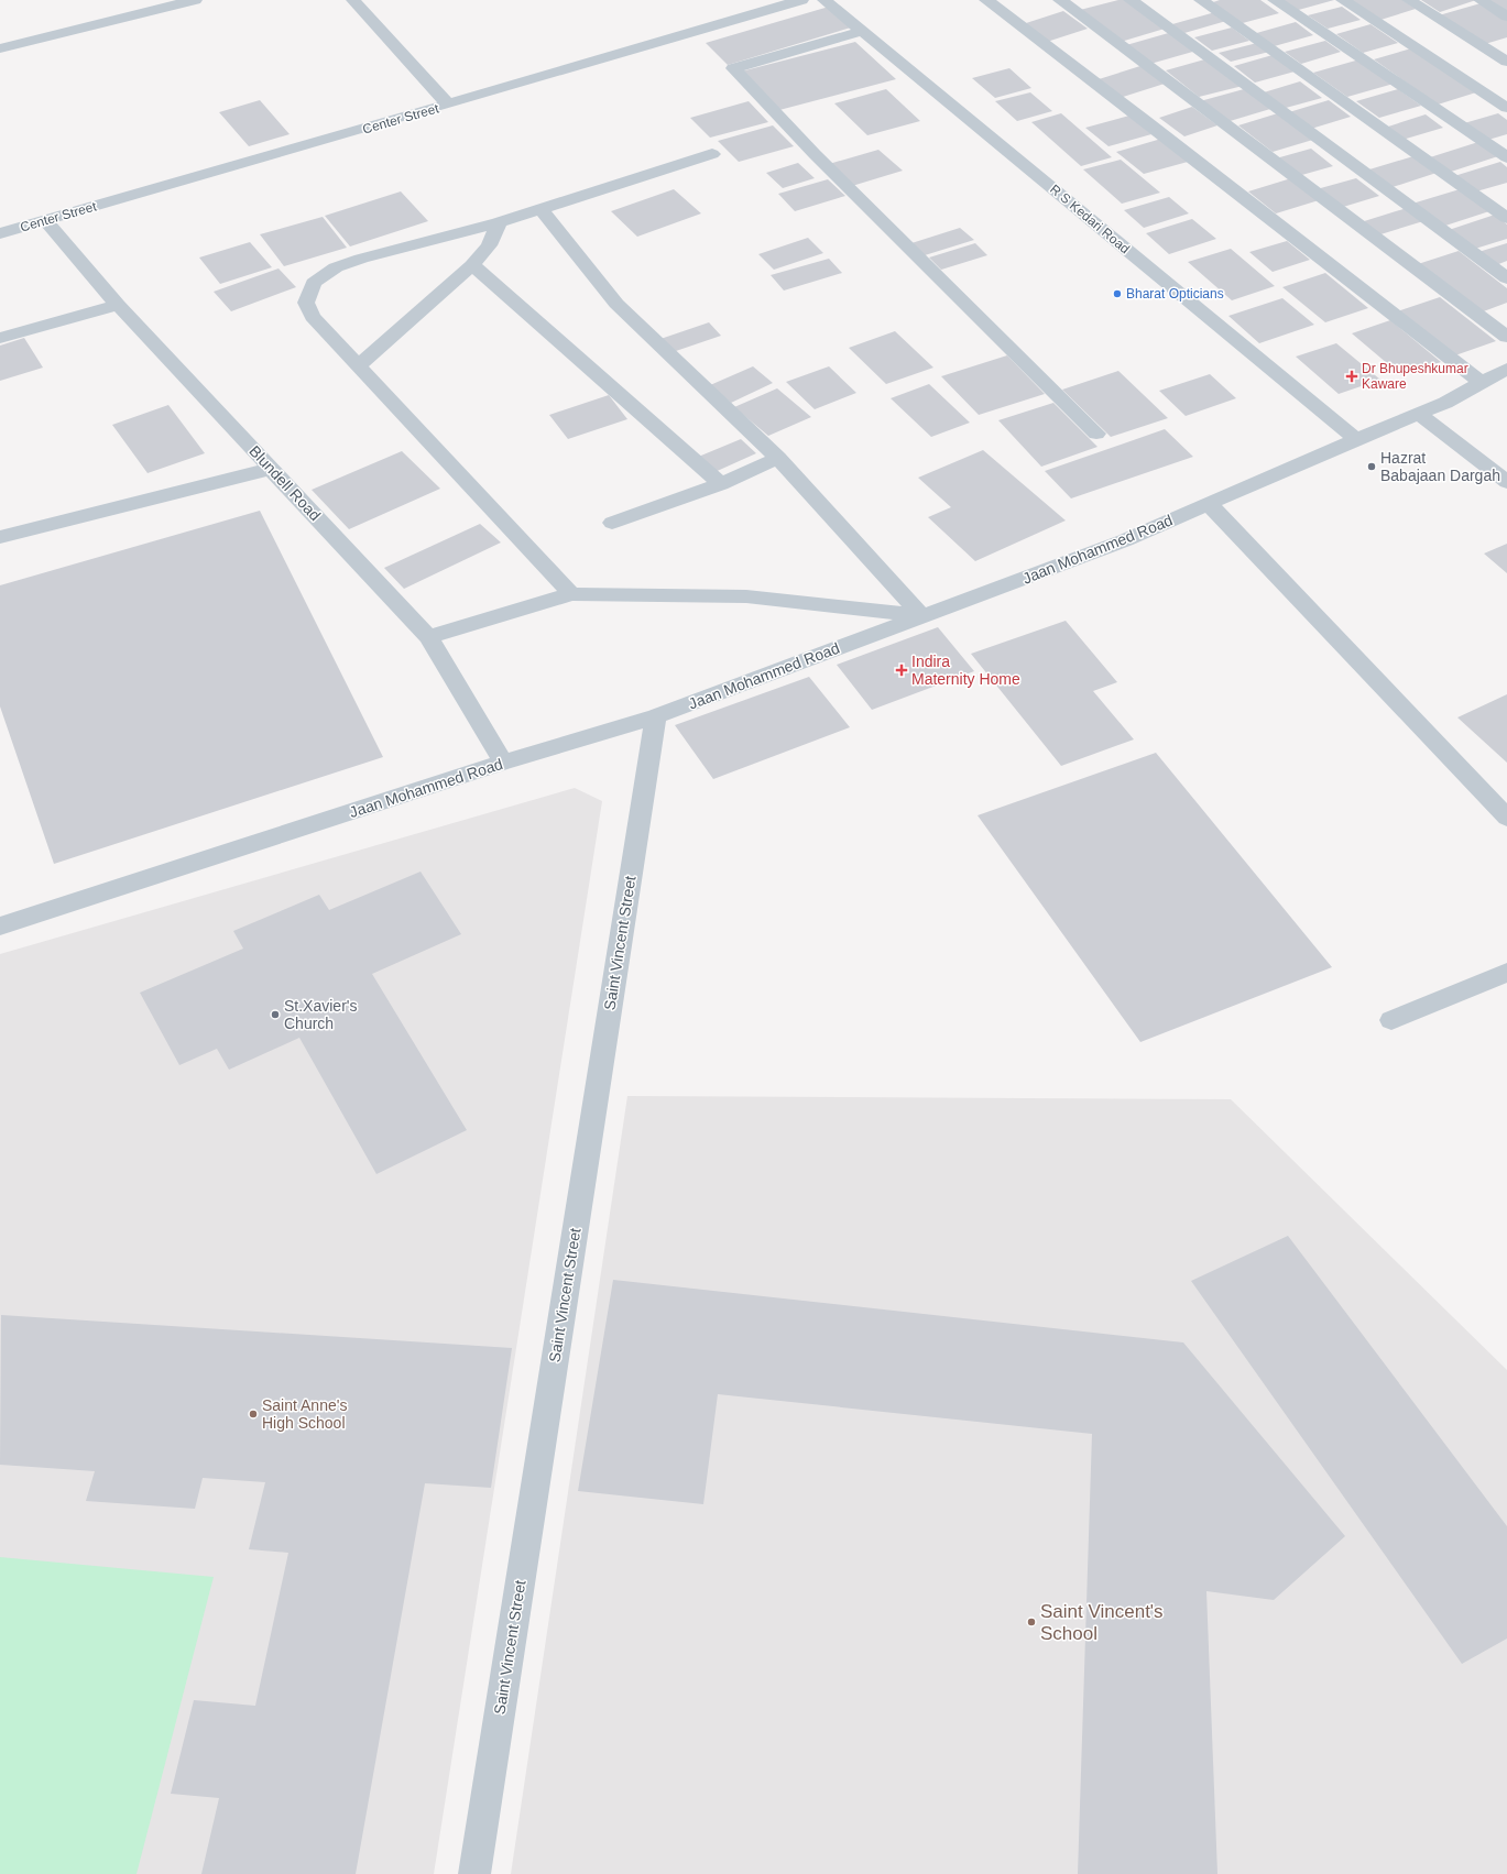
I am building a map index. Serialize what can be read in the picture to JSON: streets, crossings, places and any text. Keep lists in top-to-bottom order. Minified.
{"streets":{"street":["Center Street","R S Kedari Road","Blundell Road","Jaan Mohammed Road","Saint Vincent Street"]},"crossings":[["Center Street","Blundell Road"],["R S Kedari Road","Jaan Mohammed Road"],["Blundell Road","Jaan Mohammed Road"],["Jaan Mohammed Road","Saint Vincent Street"]],"places":{"other":["Bharat Opticians","Hazrat Babajaan Dargah","St.Xavier's Church","Saint Anne's High School","Saint Vincent's School"],"health":["Dr Bhupeshkumar Kaware","Indira Maternity Home"]}}
